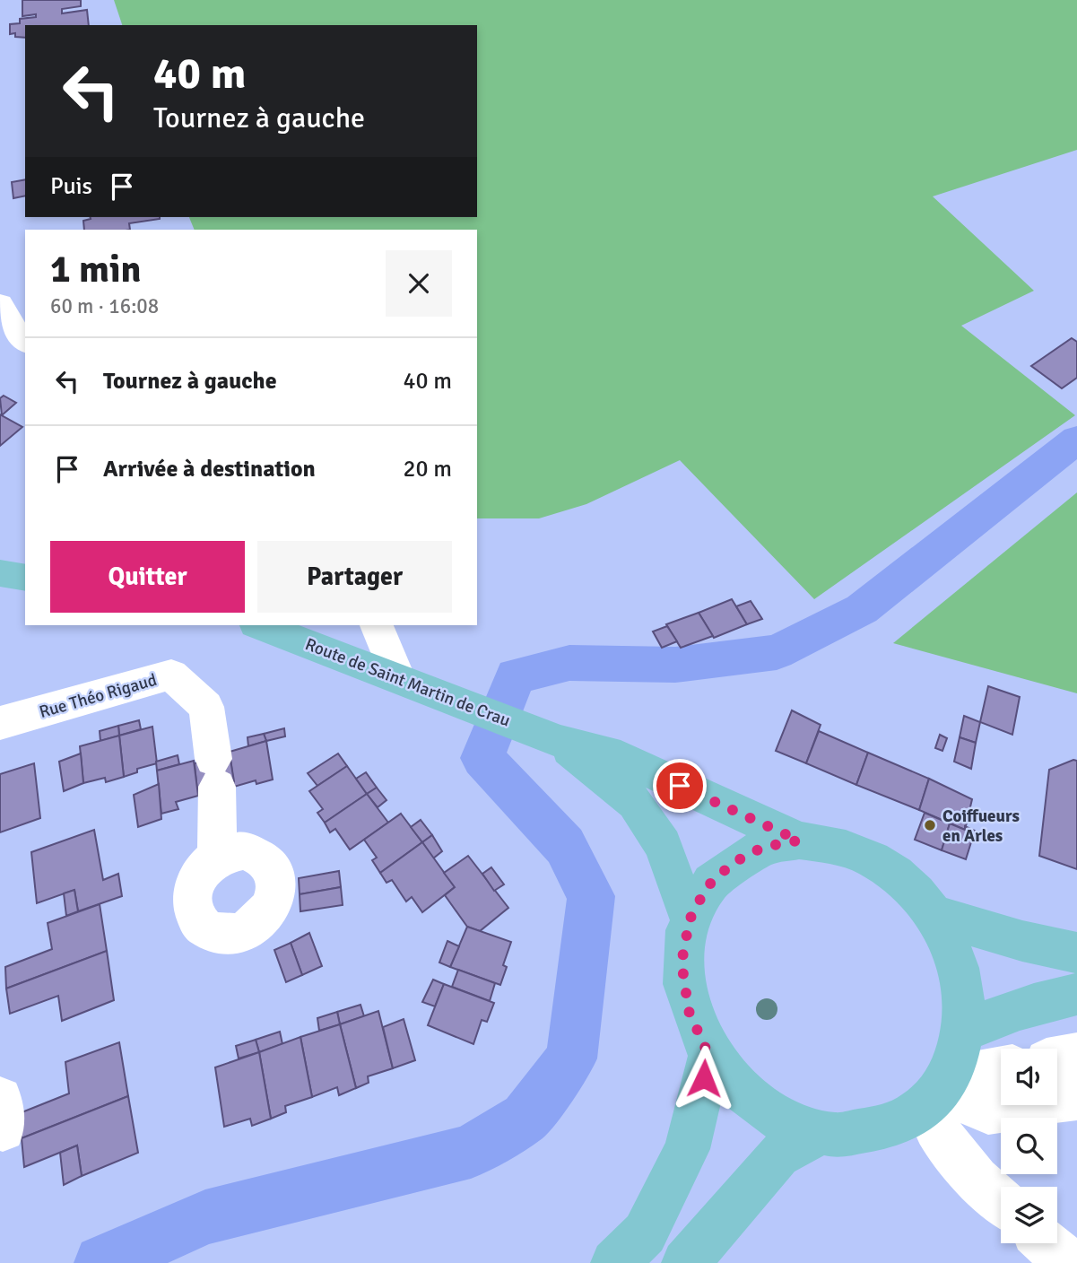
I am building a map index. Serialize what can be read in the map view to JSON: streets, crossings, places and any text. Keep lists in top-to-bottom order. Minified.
{"streets":{"main road":["Route de Saint Martin de Crau"],"street":["Rue Théo Rigaud"]},"places":["Coiffueurs en Arles"],"page":{"turn":["40 m","Tournez à gauche"],"then":"Puis","heading":["1 min","60 m · 16:08"],"list":[{"name":"Tournez à gauche","value":"40 m"},{"name":"Arrivée à destination","value":"20 m"}],"buttons":["Quitter","Partager"]}}
